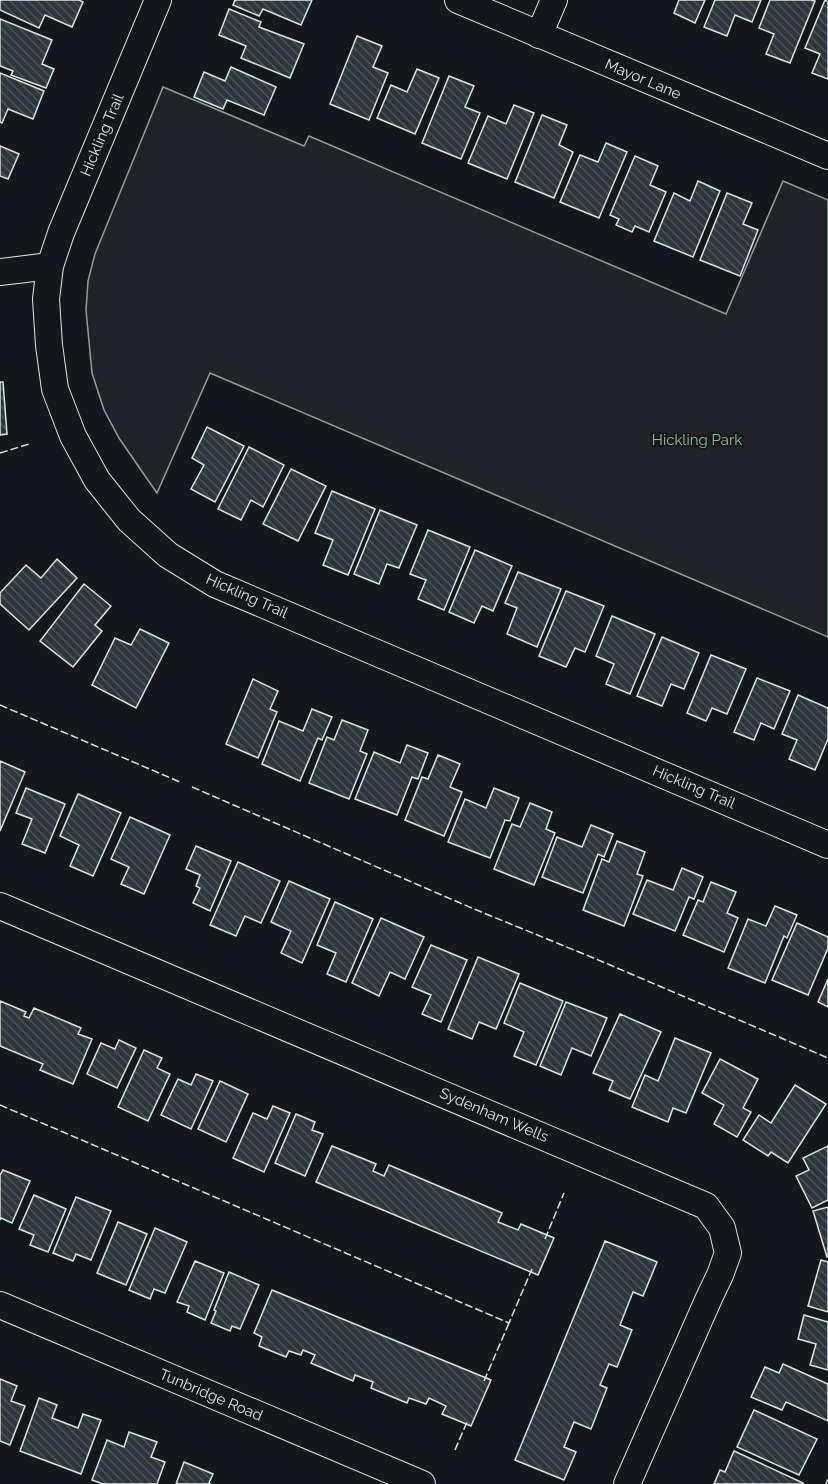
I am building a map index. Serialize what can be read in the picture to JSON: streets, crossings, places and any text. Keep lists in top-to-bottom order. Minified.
{"streets":{"street":["Mayor Lane","Hickling Trail","Sydenham Wells","Tunbridge Road"]},"parks":["Hickling Park"]}
